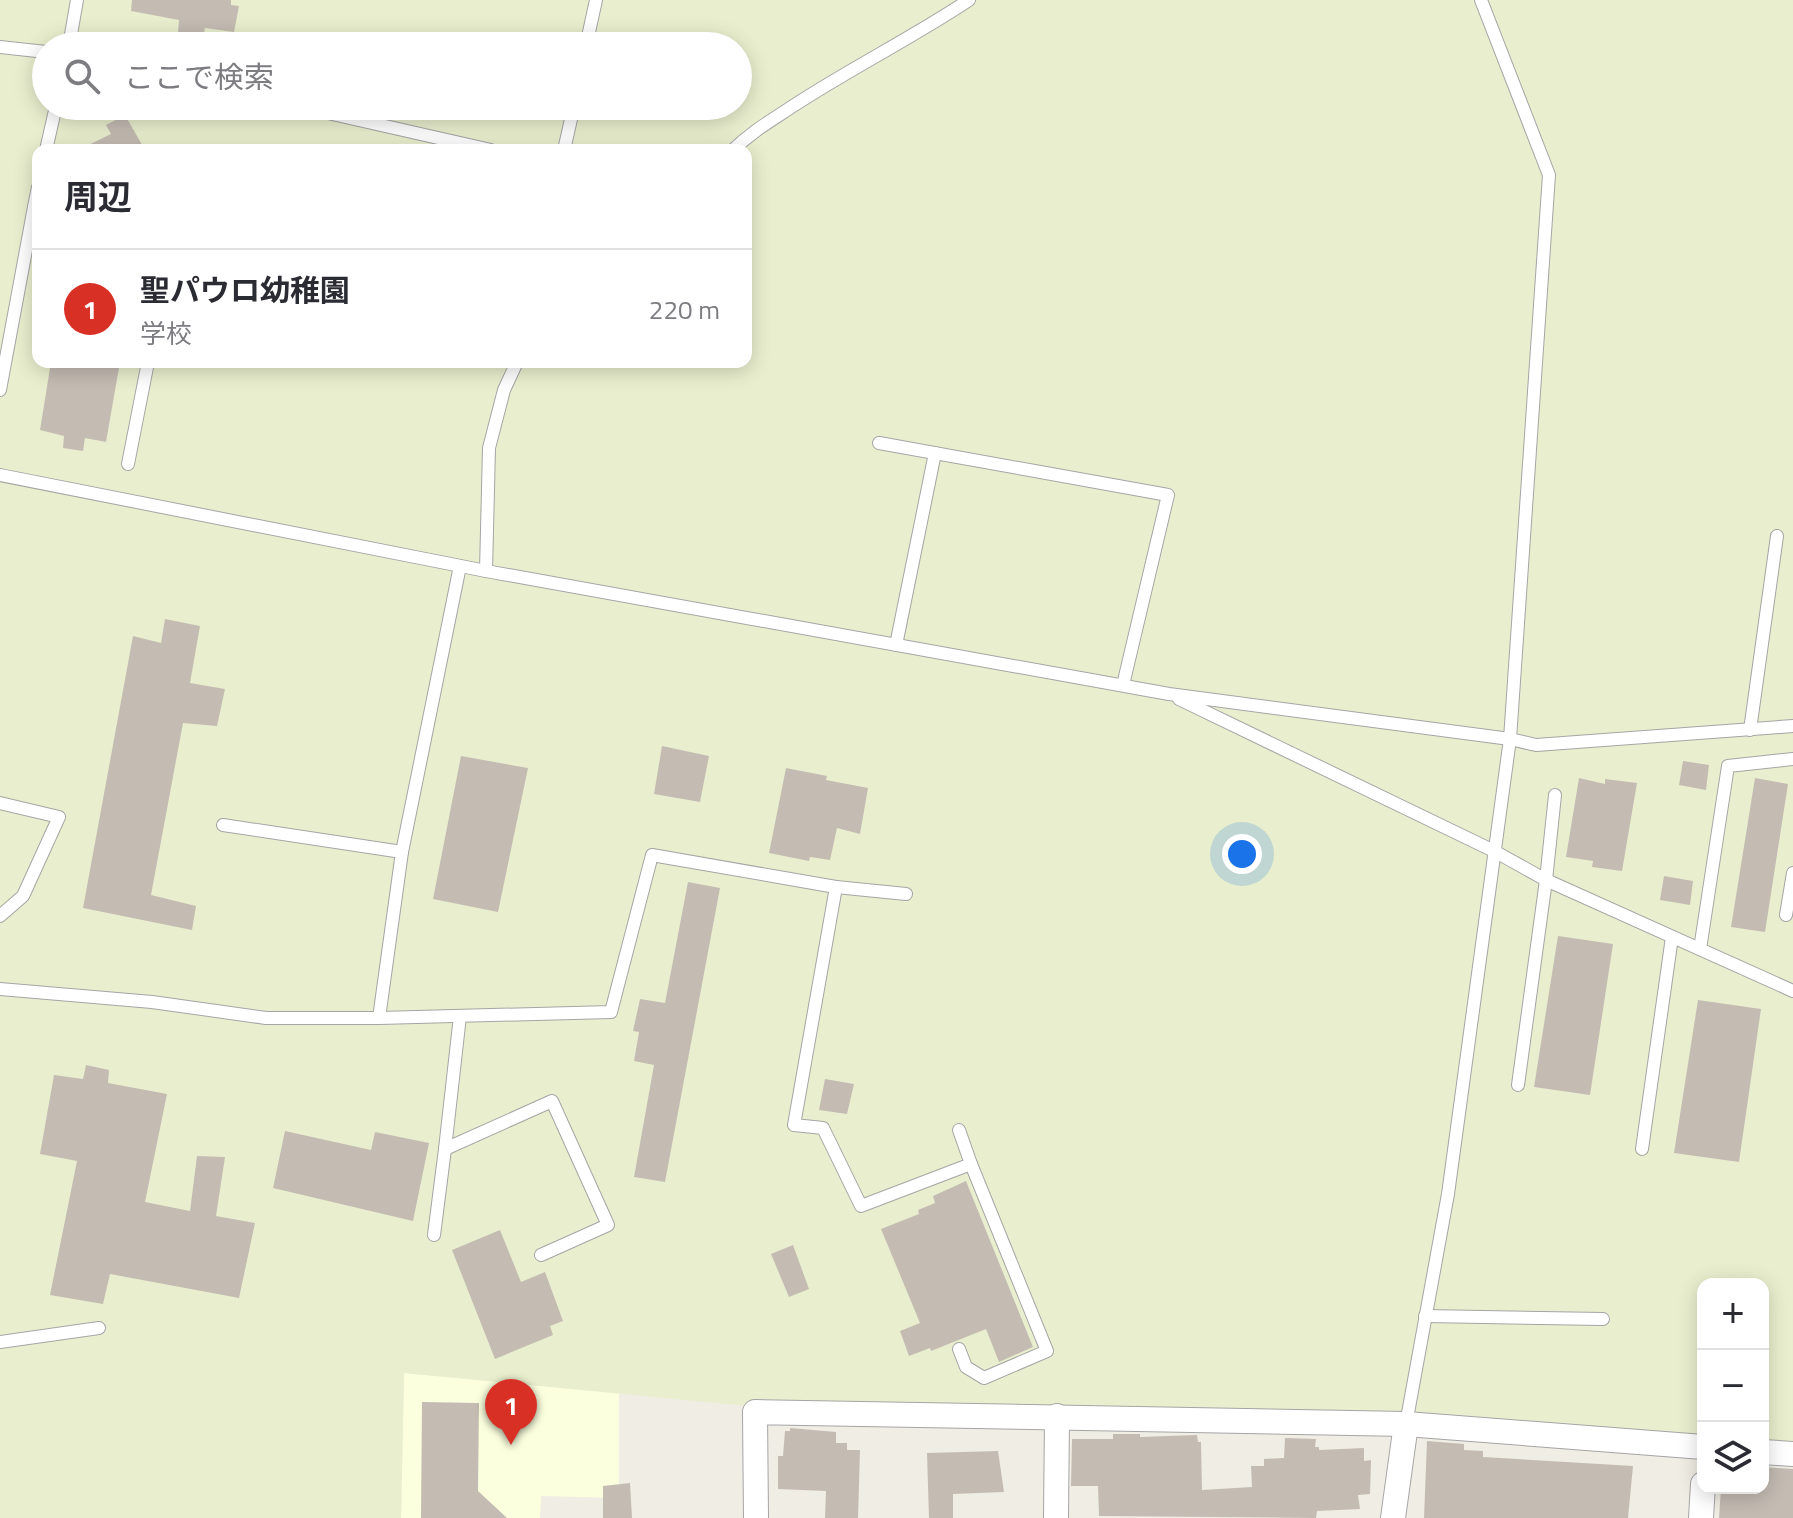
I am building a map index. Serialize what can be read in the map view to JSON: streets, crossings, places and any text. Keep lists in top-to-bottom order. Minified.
{"page":{"search":"ここで検索","heading":"周辺","list":[{"mark":"1","name":"聖パウロ幼稚園","note":"学校","value":"220 m"}],"map_buttons":["+","−"],"pins":"1"}}
